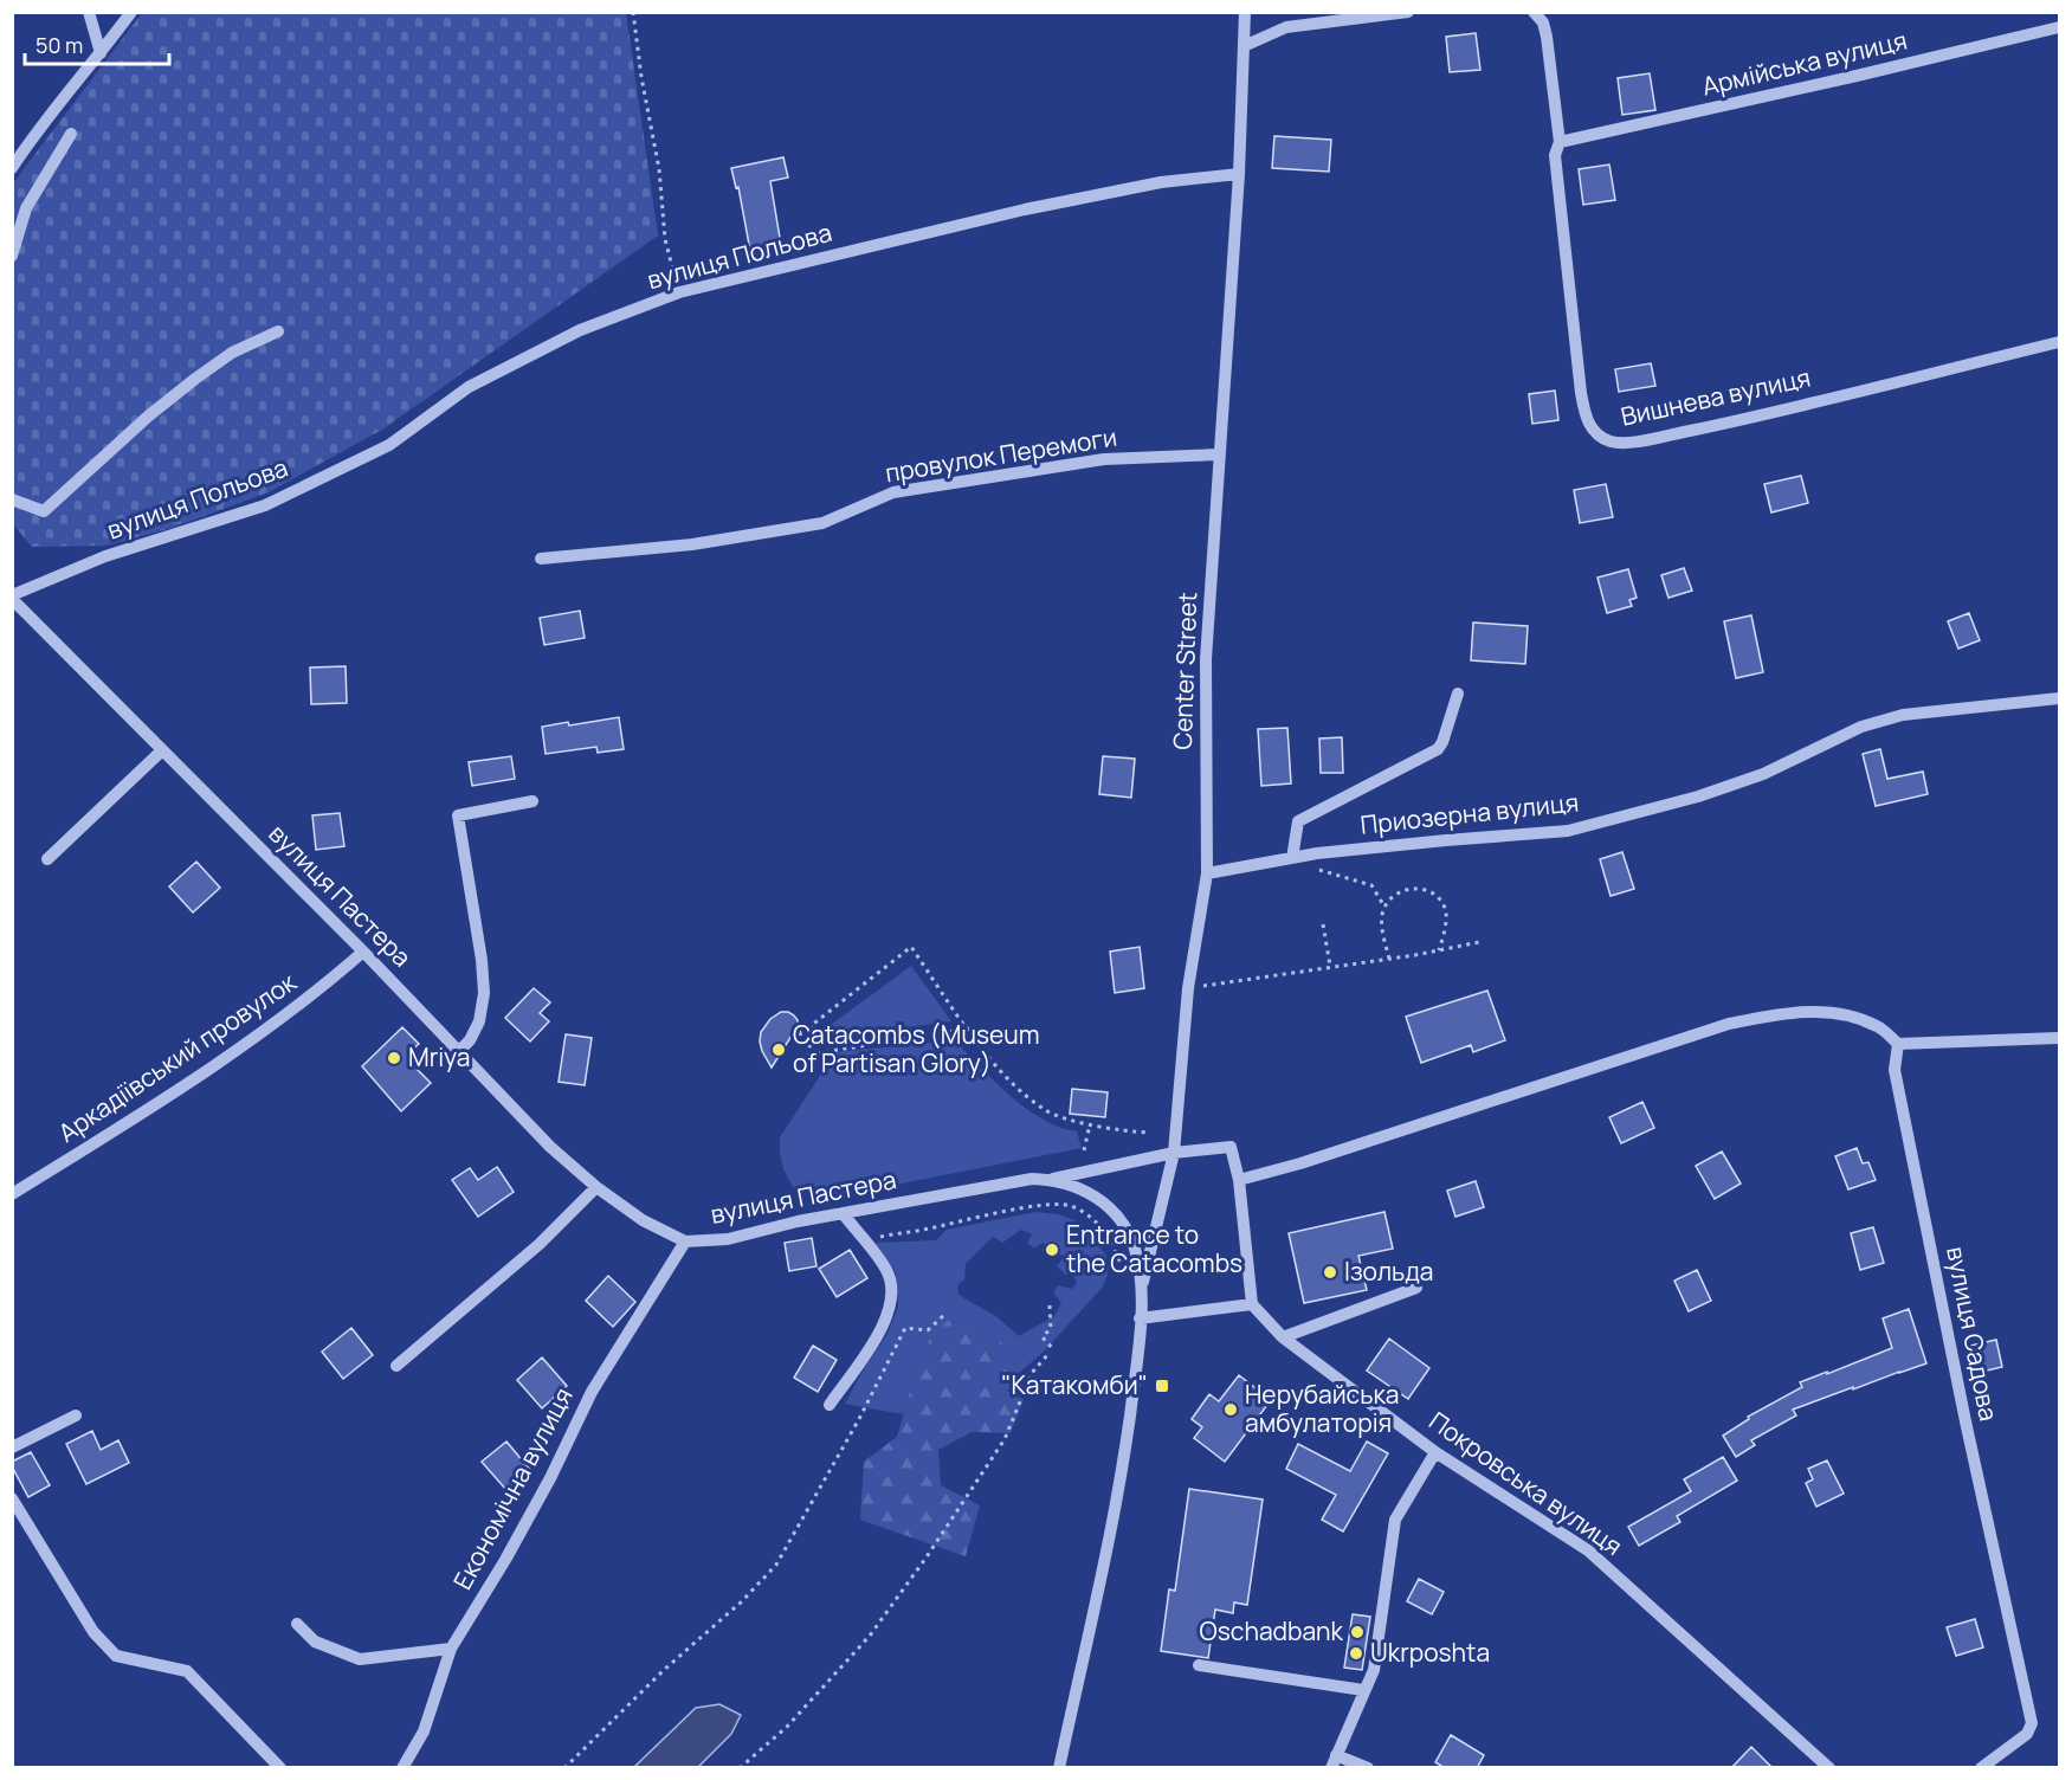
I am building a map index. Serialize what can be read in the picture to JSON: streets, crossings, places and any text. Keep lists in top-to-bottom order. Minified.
{"streets":{"street":["Армійська вулиця","вулиця Польова","Вишнева вулиця","провулок Перемоги","Center Street","Приозерна вулиця","вулиця Пастера","Аркадіївський провулок","вулиця Садова","Покровська вулиця","Економічна вулиця"]},"crossings":[["Армійська вулиця","Вишнева вулиця"],["вулиця Польова","Center Street"],["вулиця Польова","вулиця Пастера"],["провулок Перемоги","Center Street"],["Center Street","Приозерна вулиця"],["Center Street","вулиця Пастера"],["вулиця Пастера","Аркадіївський провулок"],["вулиця Пастера","Економічна вулиця"]],"places":{"other":["Catacombs (Museum of Partisan Glory)","Mriya","Entrance to the Catacombs","Ізольда","Нерубайська амбулаторія","Oschadbank","Ukrposhta"],"transit":["\"Катакомби\""]},"scale_bar":"50 m"}
